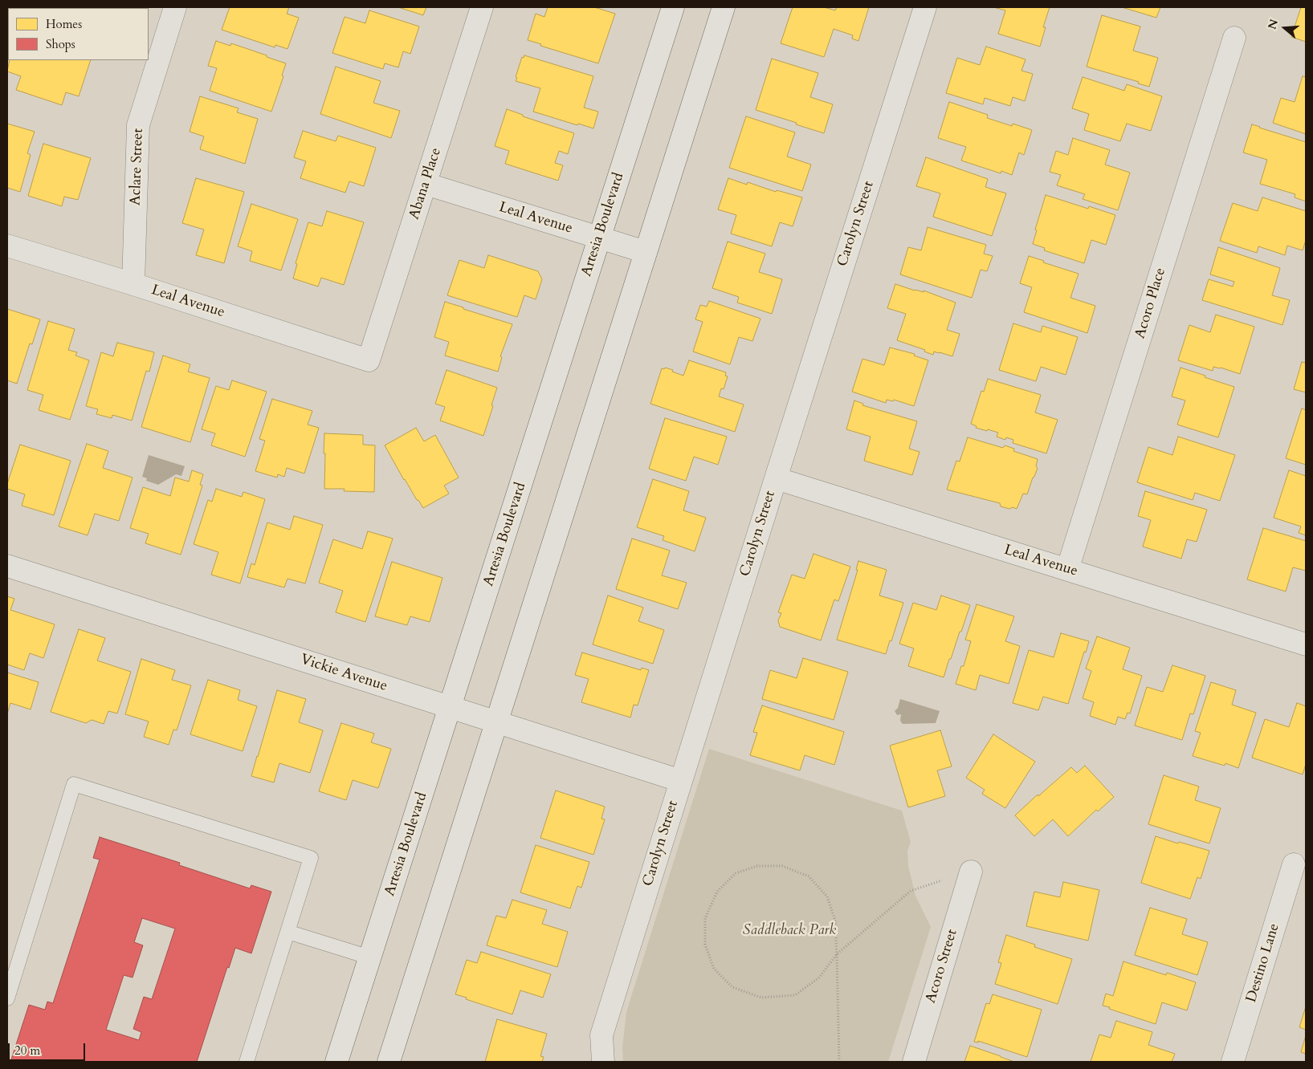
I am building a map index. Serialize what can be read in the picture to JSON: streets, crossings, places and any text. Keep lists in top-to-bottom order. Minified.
{"streets":{"street":["Aclare Street","Abana Place","Leal Avenue","Carolyn Street","Artesia Boulevard","Acoro Place","Vickie Avenue","Destino Lane","Acoro Street"]},"crossings":[["Aclare Street","Leal Avenue"],["Abana Place","Leal Avenue"],["Leal Avenue","Carolyn Street"],["Leal Avenue","Artesia Boulevard"],["Leal Avenue","Acoro Place"],["Carolyn Street","Vickie Avenue"],["Artesia Boulevard","Vickie Avenue"]],"parks":["Saddleback Park"],"legend":["Homes","Shops"],"scale_bar":"20 m","north":"left"}
